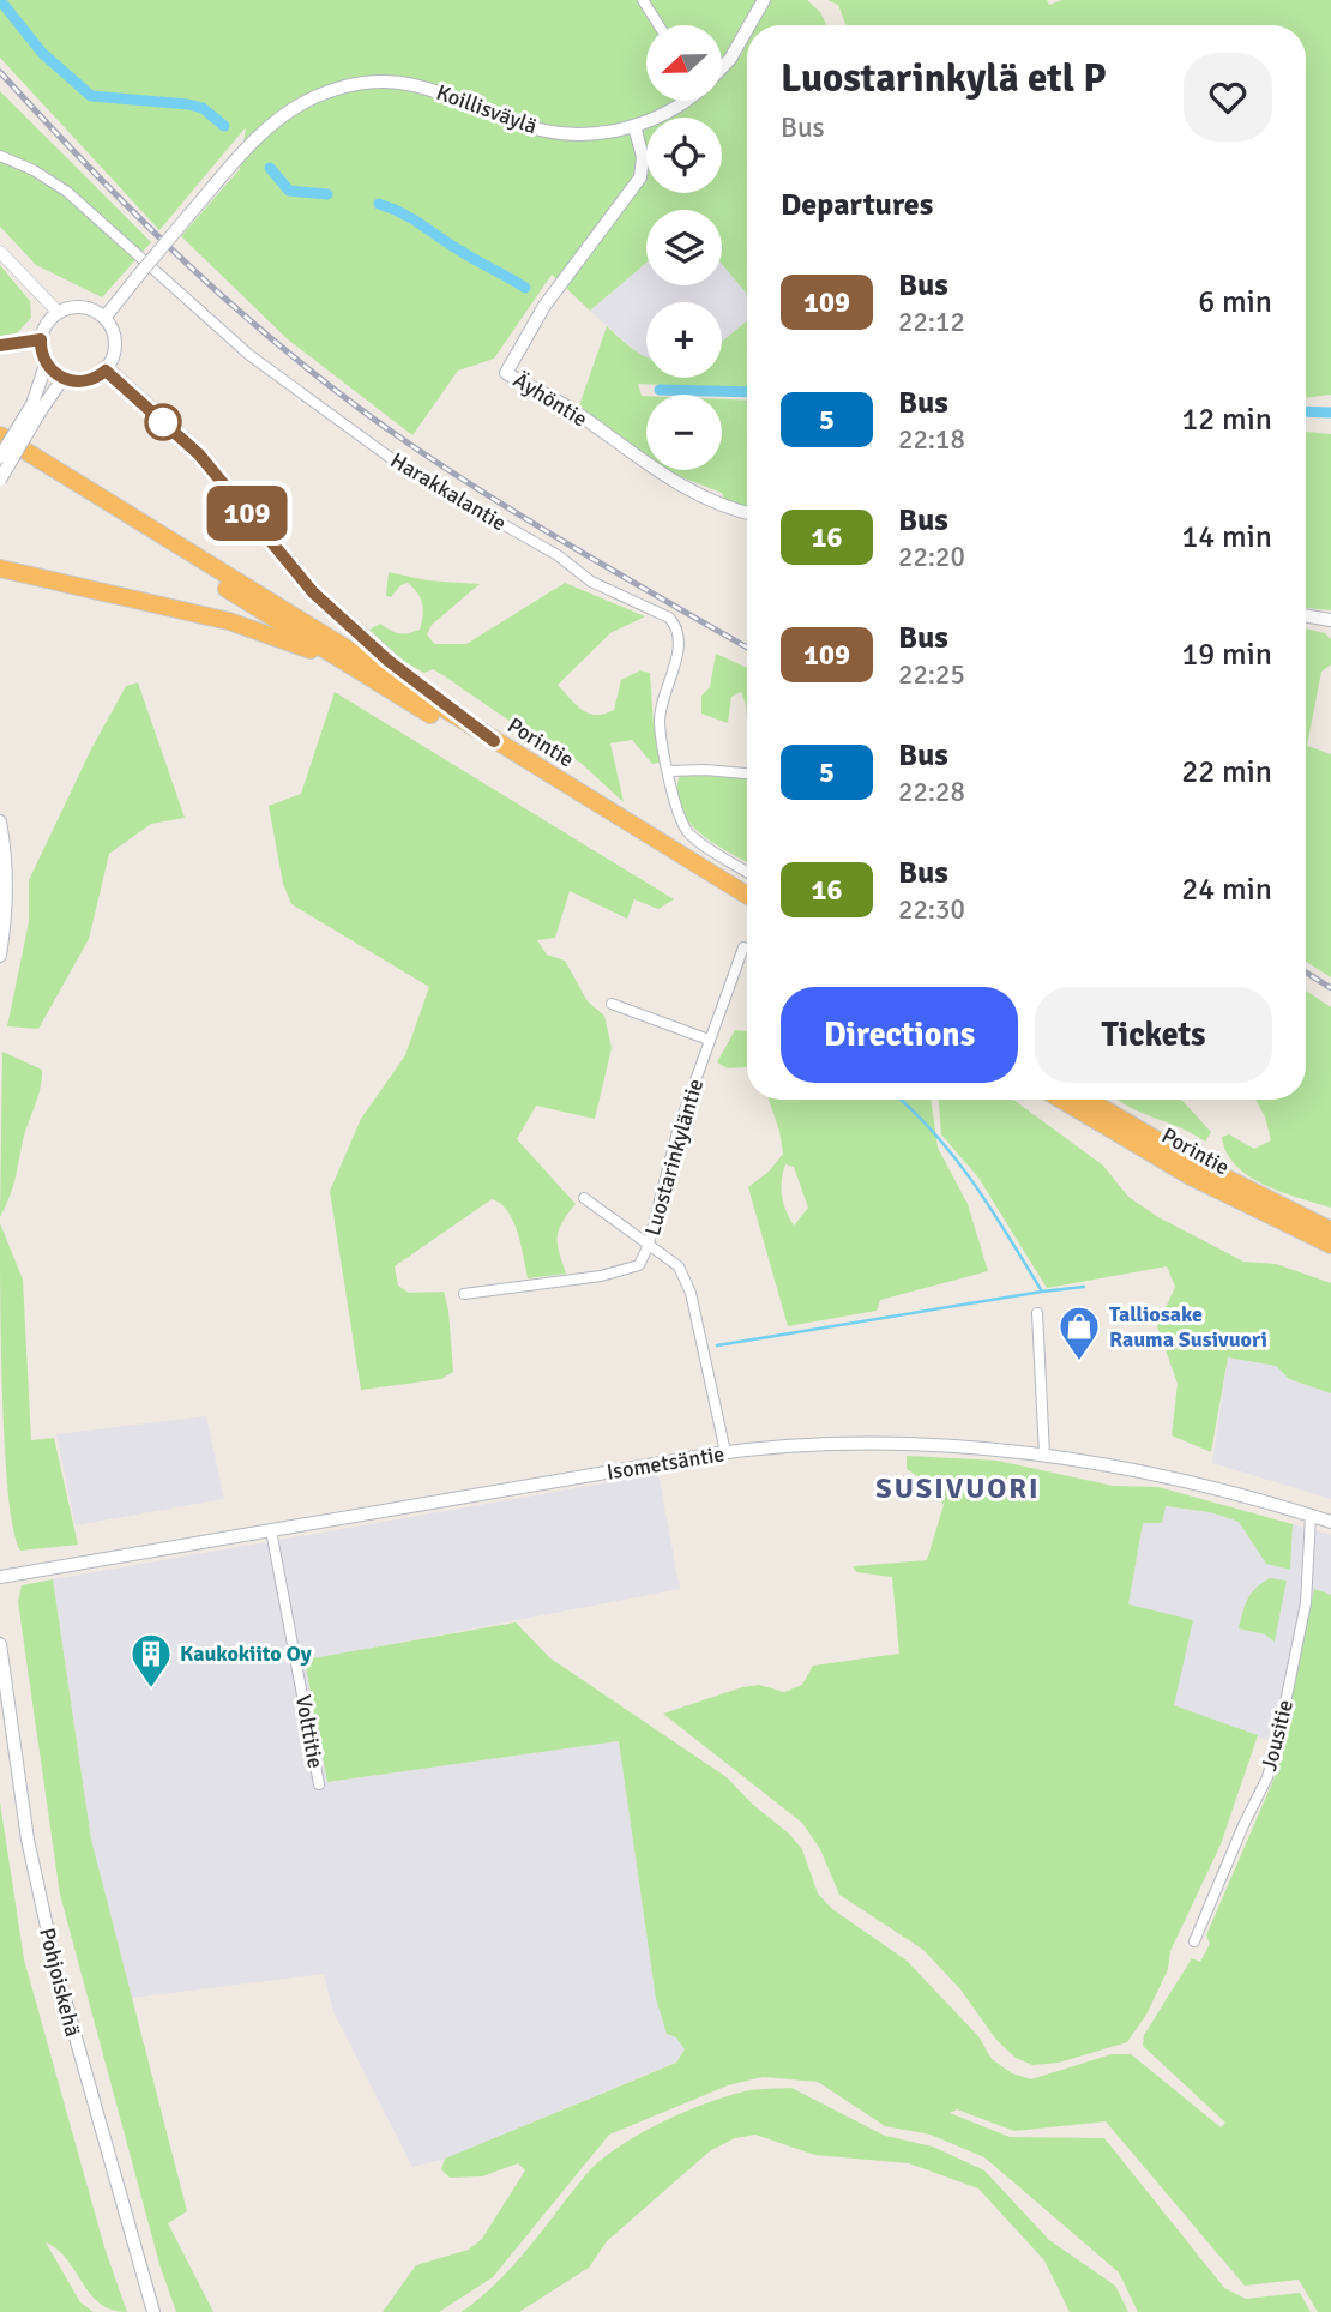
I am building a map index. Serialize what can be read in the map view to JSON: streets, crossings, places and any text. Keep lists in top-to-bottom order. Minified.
{"streets":{"highway":["Porintie"],"main road":["Koillisväylä","Äyhöntie","Isometsäntie","Pohjoiskehä"],"street":["Harakkalantie","Luostarinkyläntie","Volttitie","Jousitie"]},"crossings":[["Koillisväylä","Äyhöntie"],["Luostarinkyläntie","Isometsäntie"],["Isometsäntie","Volttitie"],["Isometsäntie","Jousitie"]],"districts":["SUSIVUORI"],"places":{"shop":["Talliosake Rauma Susivuori"],"building":["Kaukokiito Oy"]},"lines":["bus line 109"],"north":"left","page":{"on_map":"109","map_buttons":["+","−"],"heading":[["Luostarinkylä etl P","Bus"],"Departures"],"list":[{"mark":"109","name":"Bus","note":"22:12","value":"6 min"},{"mark":"5","name":"Bus","note":"22:18","value":"12 min"},{"mark":"16","name":"Bus","note":"22:20","value":"14 min"},{"mark":"109","name":"Bus","note":"22:25","value":"19 min"},{"mark":"5","name":"Bus","note":"22:28","value":"22 min"},{"mark":"16","name":"Bus","note":"22:30","value":"24 min"}],"buttons":["Directions","Tickets"]}}
